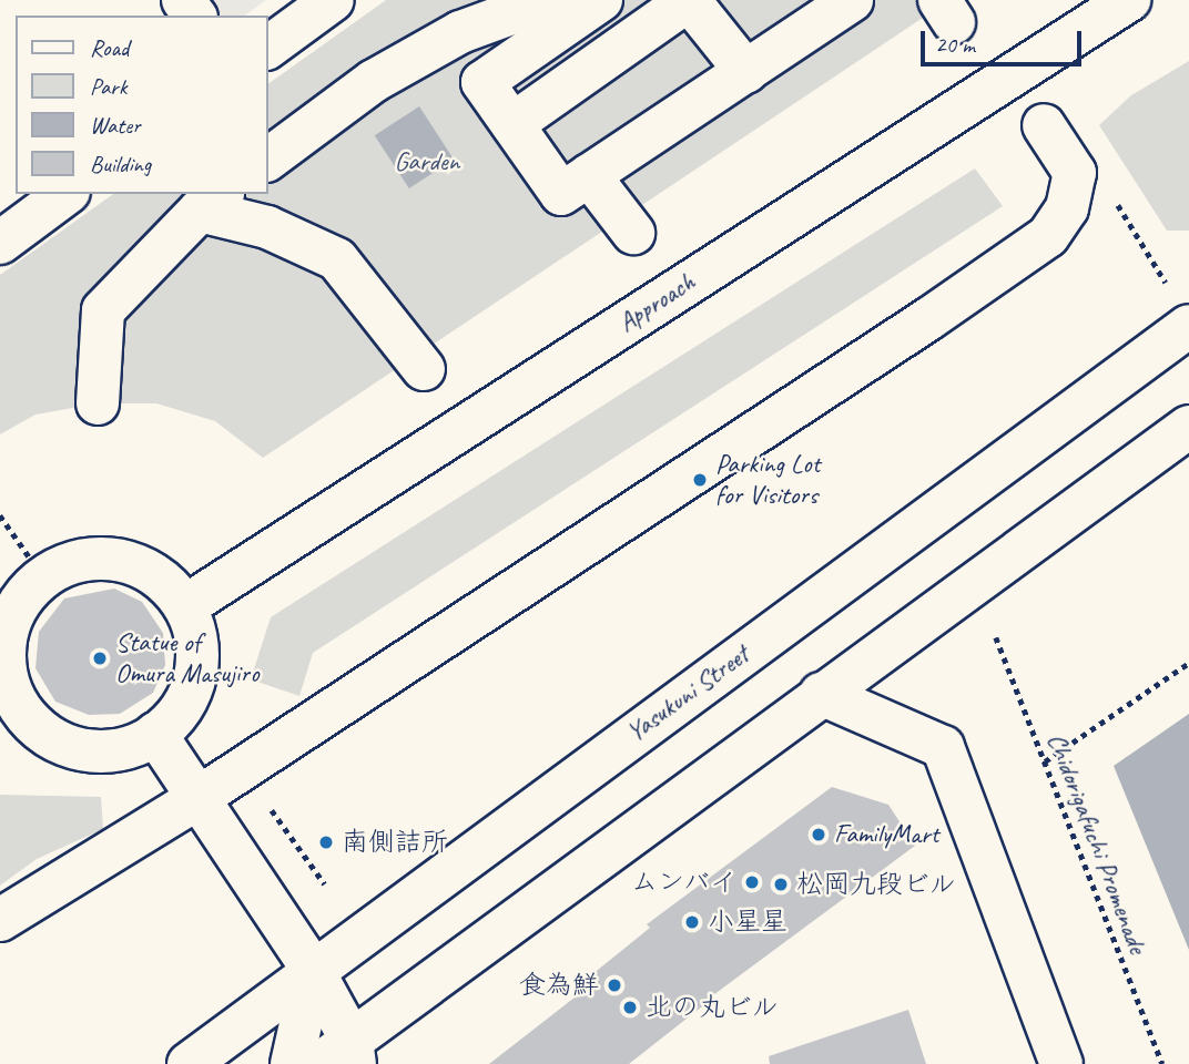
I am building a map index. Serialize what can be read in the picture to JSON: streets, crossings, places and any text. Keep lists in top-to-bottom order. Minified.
{"streets":{"street":["Approach","Yasukuni Street"],"path":["Chidorigafuchi Promenade"]},"parks":["Garden"],"places":["Parking Lot for Visitors","Statue of Omura Masujiro","FamilyMart","南側詰所","ムンバイ","松岡九段ビル","小星星","食為鮮","北の丸ビル"],"legend":["Road","Park","Water","Building"],"scale_bar":"20 m"}
